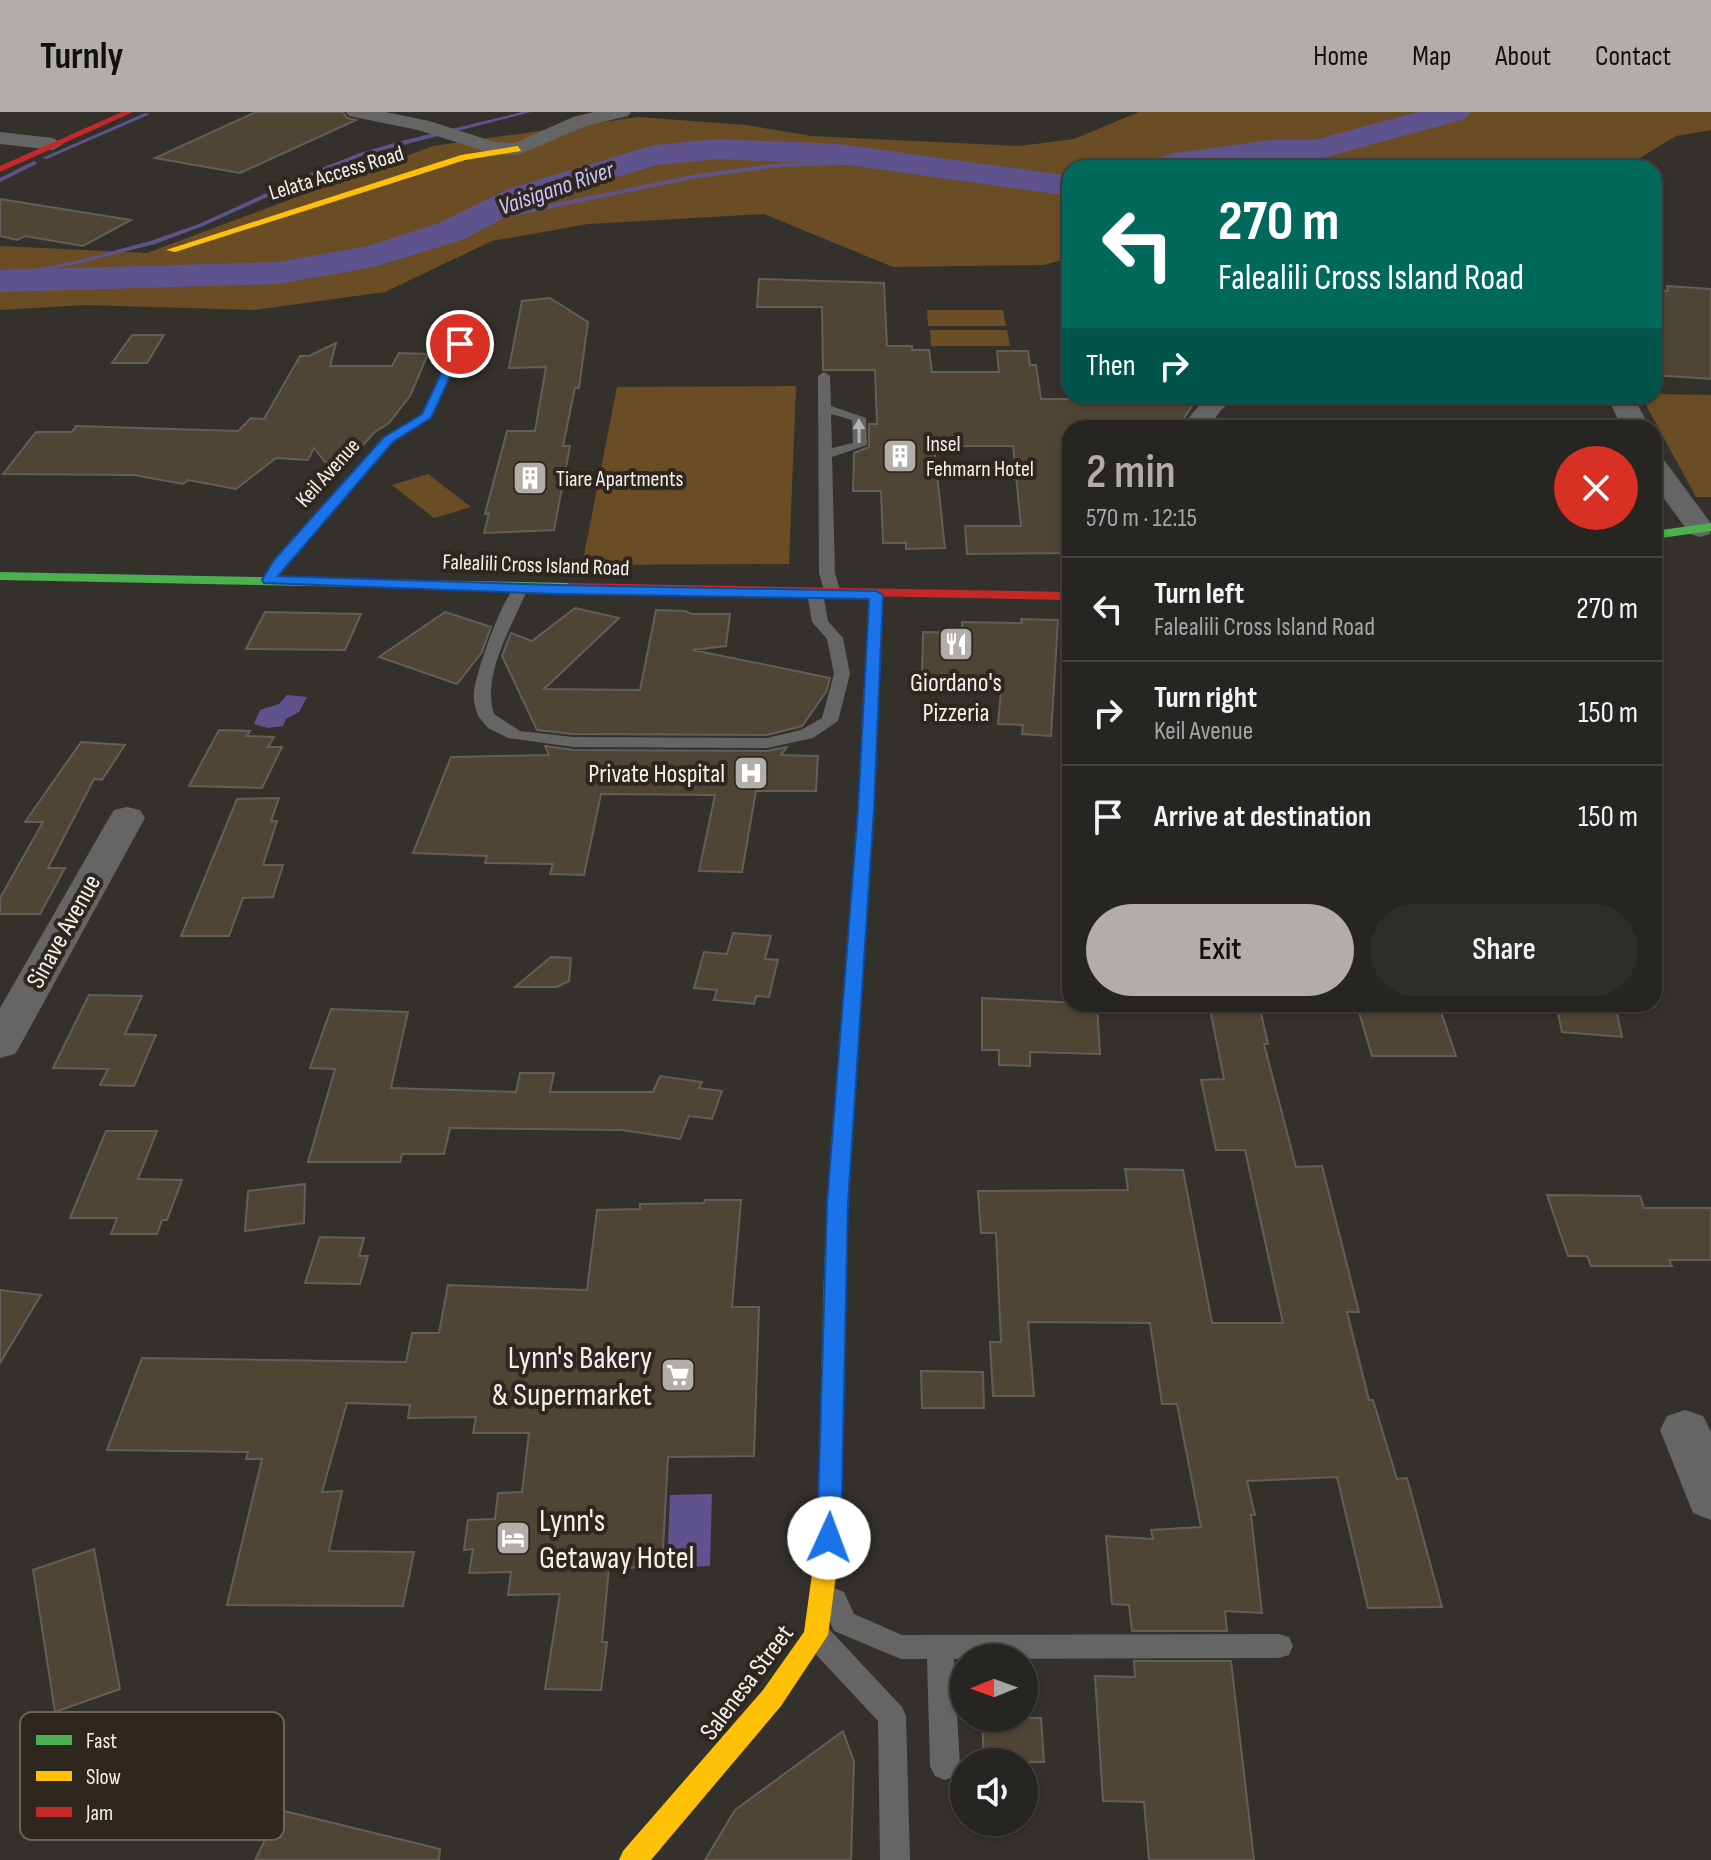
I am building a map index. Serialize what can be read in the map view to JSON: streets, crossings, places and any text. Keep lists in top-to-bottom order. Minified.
{"streets":{"main road":["Lelata Access Road","Keil Avenue","Falealili Cross Island Road","Salenesa Street"],"street":["Sinave Avenue"]},"crossings":[["Keil Avenue","Falealili Cross Island Road"],["Falealili Cross Island Road","Salenesa Street"]],"water":["Vaisigano River"],"places":{"building":["Insel Fehmarn Hotel","Tiare Apartments"],"restaurant":["Giordano's Pizzeria"],"hospital":["Private Hospital"],"supermarket":["Lynn's Bakery & Supermarket"],"hotel":["Lynn's Getaway Hotel"]},"legend":["Fast","Slow","Jam"],"north":"left","page":{"header":"Turnly","nav":["Home","Map","About","Contact"],"turn":["270 m","Falealili Cross Island Road"],"then":"Then","heading":["2 min","570 m · 12:15"],"list":[{"name":"Turn left","note":"Falealili Cross Island Road","value":"270 m"},{"name":"Turn right","note":"Keil Avenue","value":"150 m"},{"name":"Arrive at destination","value":"150 m"}],"buttons":["Exit","Share"]}}
